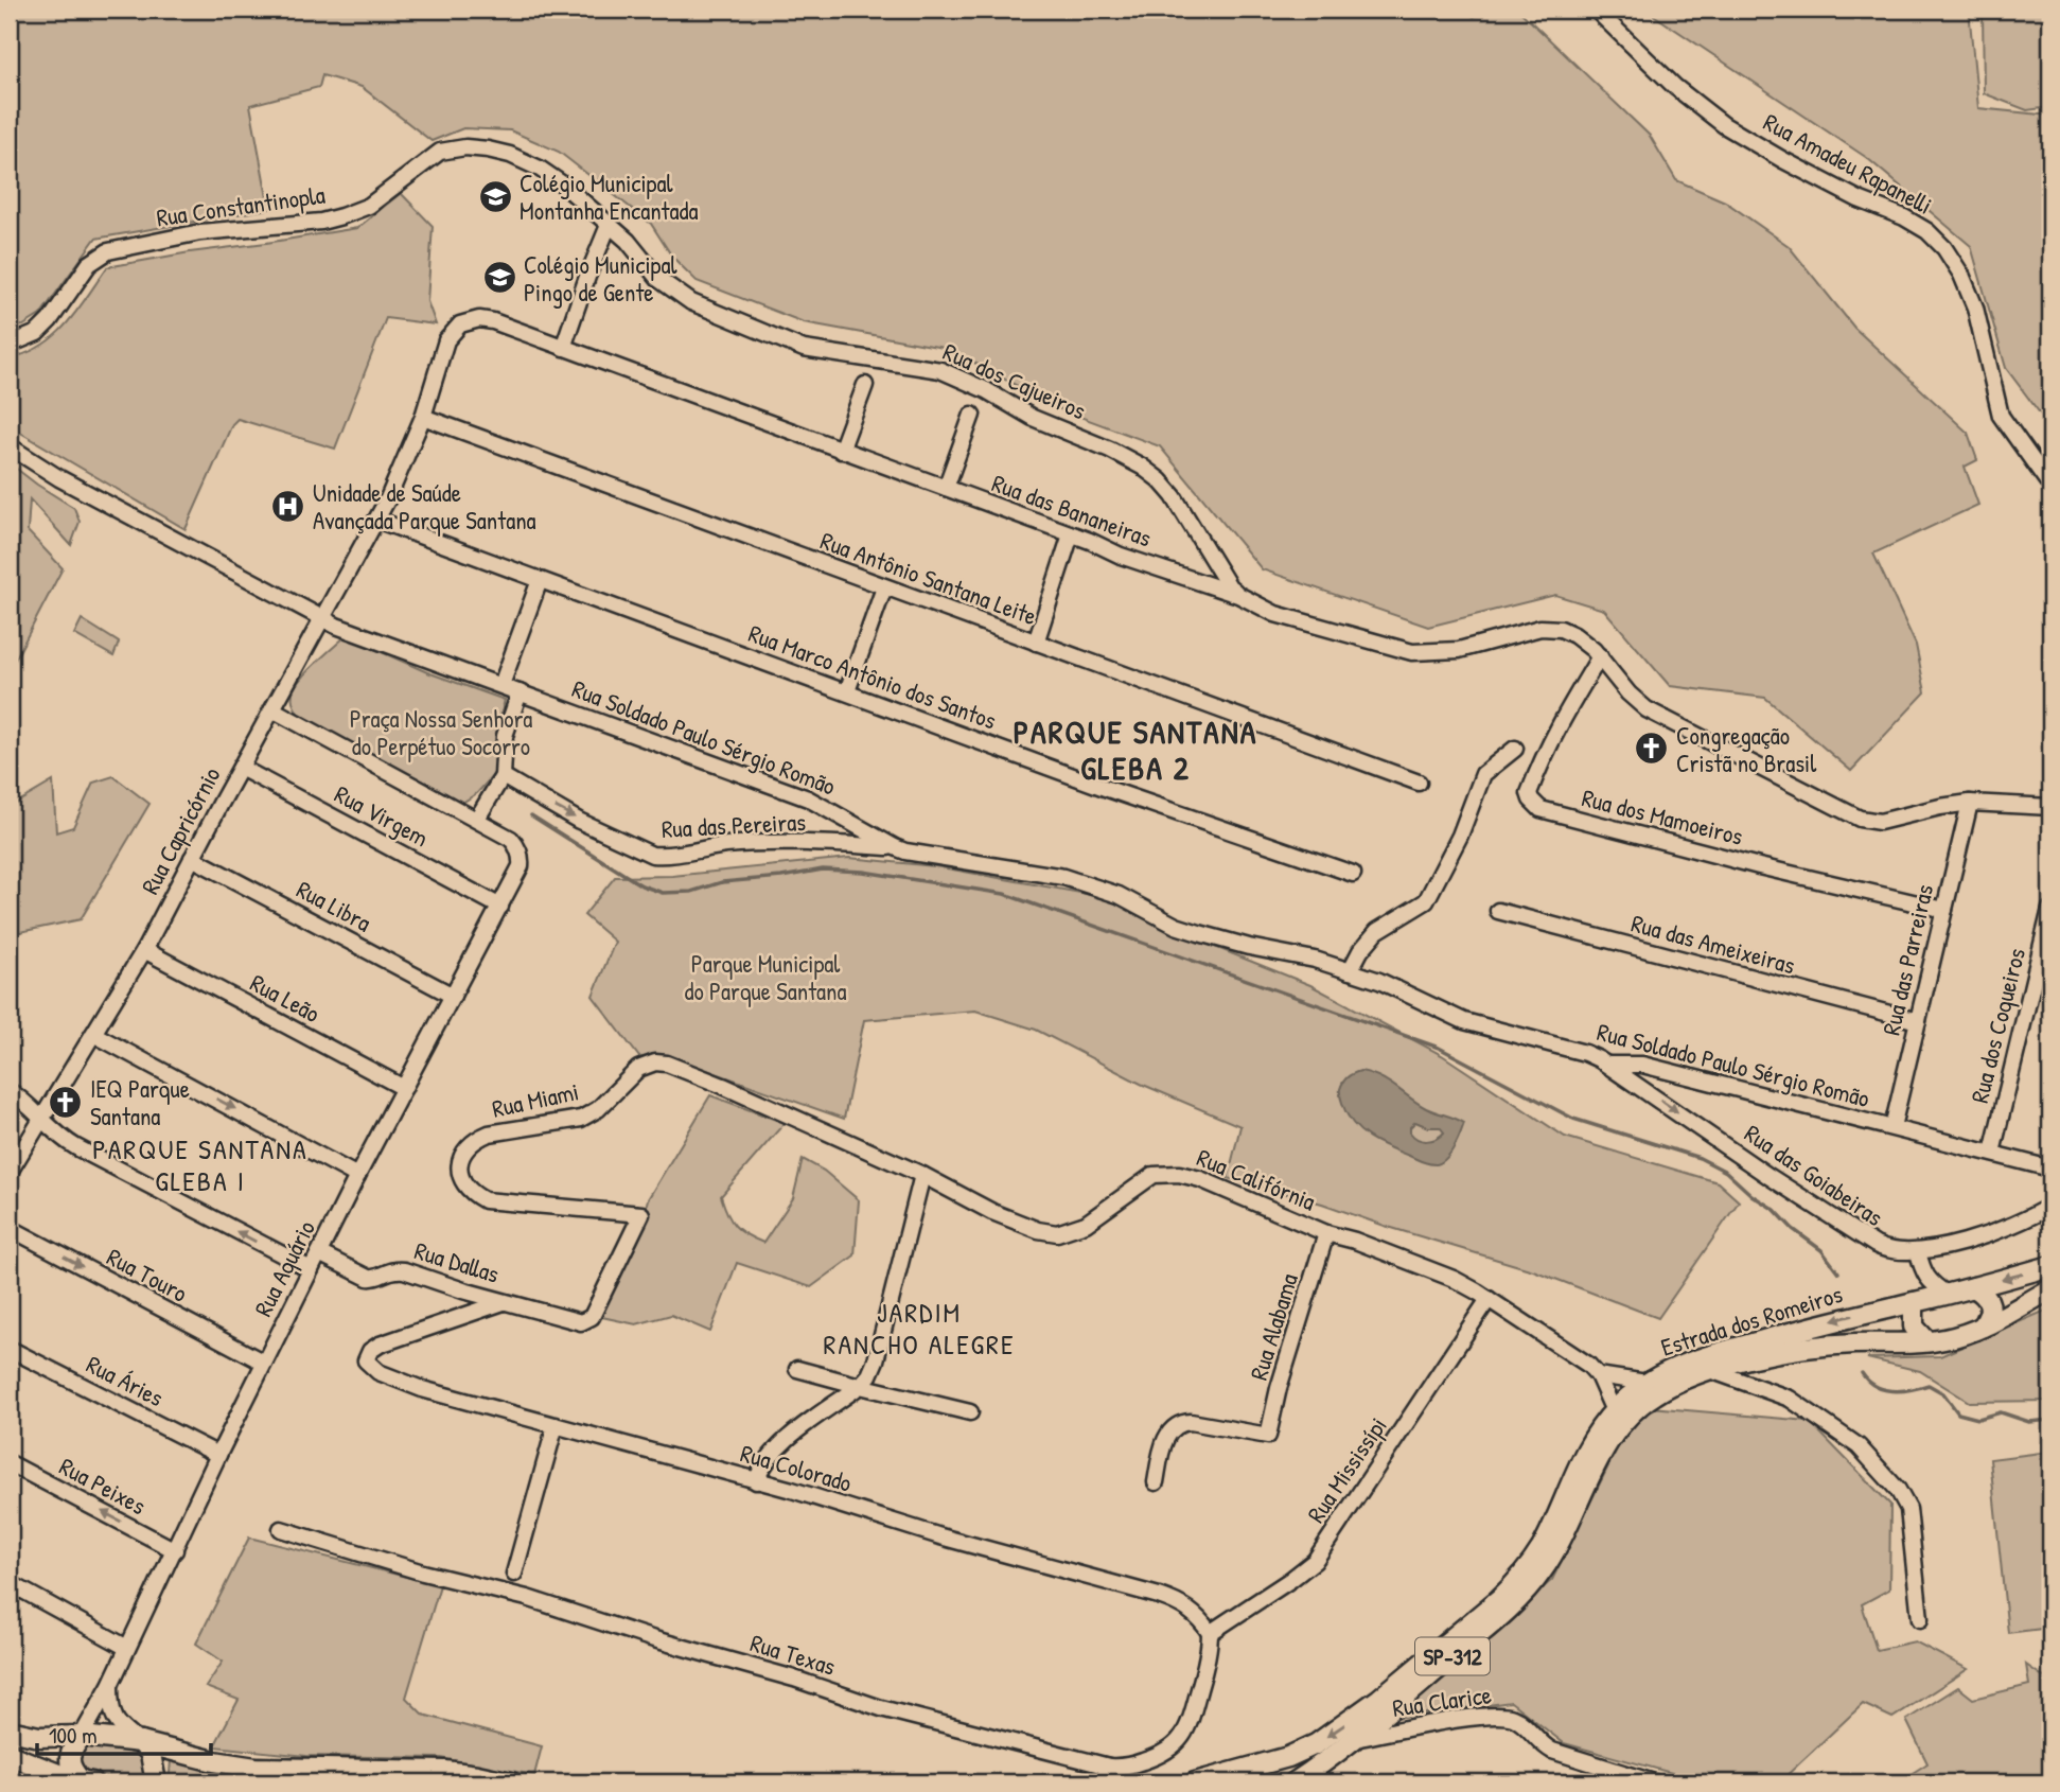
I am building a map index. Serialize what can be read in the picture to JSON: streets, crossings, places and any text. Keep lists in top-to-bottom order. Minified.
{"streets":{"main road":["Estrada dos Romeiros","SP-312"],"street":["Rua Amadeu Rapanelli","Rua Constantinopla","Rua dos Cajueiros","Rua das Bananeiras","Rua Antônio Santana Leite","Rua Marco Antônio dos Santos","Rua Soldado Paulo Sérgio Romão","Rua Virgem","Rua dos Mamoeiros","Rua das Pereiras","Rua Capricórnio","Rua Libra","Rua das Ameixeiras","Rua das Parreiras","Rua Leão","Rua dos Coqueiros","Rua Miami","Rua das Goiabeiras","Rua Califórnia","Rua Dallas","Rua Aquário","Rua Touro","Rua Alabama","Rua Áries","Rua Colorado","Rua Mississípi","Rua Peixes","Rua Texas","Rua Clarice"]},"crossings":[["Rua Constantinopla","Rua dos Cajueiros"],["Rua dos Cajueiros","Rua das Bananeiras"],["Rua das Bananeiras","Rua Antônio Santana Leite"],["Rua das Bananeiras","Rua Marco Antônio dos Santos"],["Rua das Bananeiras","Rua Soldado Paulo Sérgio Romão"],["Rua das Bananeiras","Rua dos Mamoeiros"],["Rua das Bananeiras","Rua Capricórnio"],["Rua das Bananeiras","Rua das Parreiras"],["Rua Soldado Paulo Sérgio Romão","Rua das Pereiras"],["Rua Soldado Paulo Sérgio Romão","Rua das Parreiras"],["Rua Soldado Paulo Sérgio Romão","Rua dos Coqueiros"],["Rua Soldado Paulo Sérgio Romão","Rua das Goiabeiras"],["Rua Virgem","Rua Capricórnio"],["Rua Virgem","Rua Aquário"],["Rua dos Mamoeiros","Rua das Parreiras"],["Rua Capricórnio","Rua Libra"],["Rua Capricórnio","Rua Leão"],["Rua Libra","Rua Aquário"],["Rua das Ameixeiras","Rua das Parreiras"],["Rua Leão","Rua Aquário"],["Rua Miami","Rua Califórnia"],["Rua Miami","Rua Dallas"],["Rua Califórnia","Estrada dos Romeiros"],["Rua Califórnia","Rua Alabama"],["Rua Califórnia","Rua Mississípi"],["Rua Dallas","Rua Aquário"],["Rua Dallas","Rua Colorado"],["Rua Aquário","Rua Touro"],["Rua Aquário","Rua Áries"],["Rua Aquário","Rua Peixes"],["Estrada dos Romeiros","Rua Clarice"],["Rua Colorado","Rua Mississípi"],["Rua Colorado","Rua Texas"],["Rua Mississípi","Rua Texas"]],"one_way":["Rua das Pereiras","Rua das Goiabeiras"],"districts":["PARQUE SANTANA GLEBA 2","PARQUE SANTANA GLEBA I","JARDIM RANCHO ALEGRE"],"parks":["Praça Nossa Senhora do Perpétuo Socorro","Parque Municipal do Parque Santana"],"places":{"school or university":["Colégio Municipal Montanha Encantada","Colégio Municipal Pingo de Gente"],"hospital":["Unidade de Saúde Avançada Parque Santana"],"church":["Congregação Cristã no Brasil","IEQ Parque Santana"]},"scale_bar":"100 m"}
